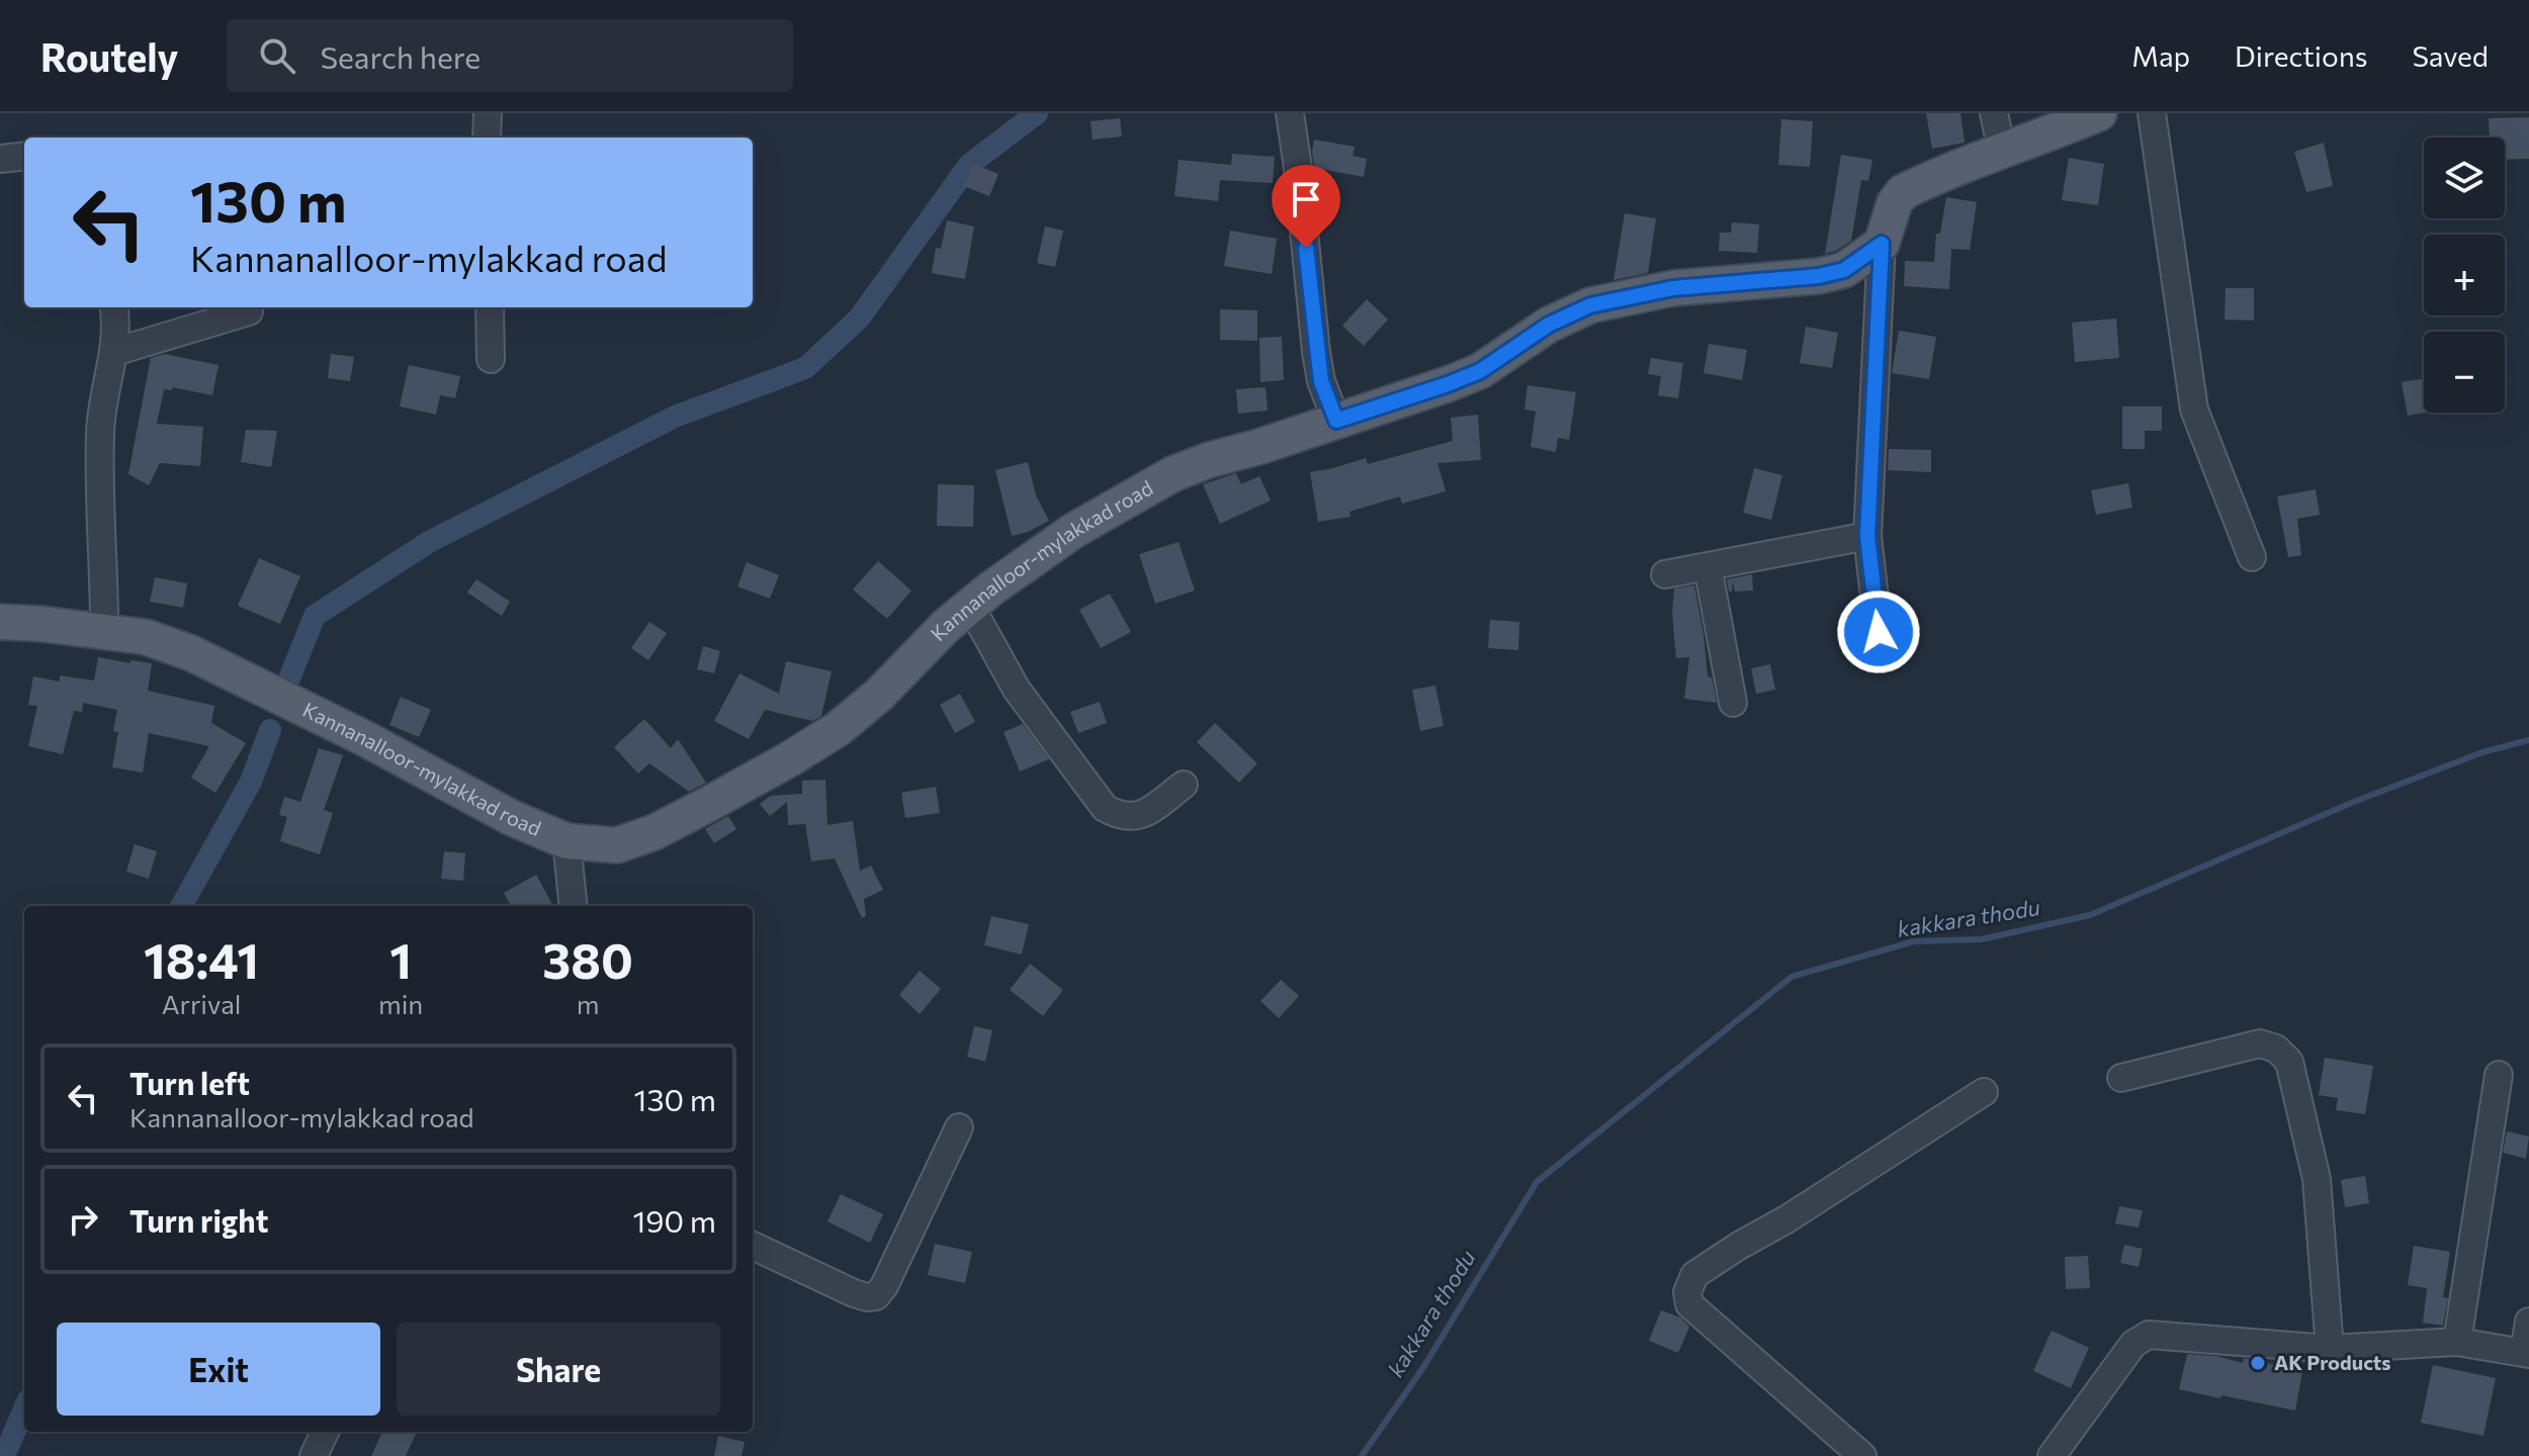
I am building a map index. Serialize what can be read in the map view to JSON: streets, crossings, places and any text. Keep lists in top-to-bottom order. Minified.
{"streets":{"main road":["Kannanalloor-mylakkad road"]},"water":["kakkara thodu"],"places":["AK Products"],"page":{"header":"Routely","search":"Search here","nav":["Map","Directions","Saved"],"map_buttons":["+","−"],"turn":["130 m","Kannanalloor-mylakkad road"],"eta":["18:41","Arrival","1","min","380","m"],"list":[{"name":"Turn left","note":"Kannanalloor-mylakkad road","value":"130 m"},{"name":"Turn right","value":"190 m"}],"buttons":["Exit","Share"]}}
